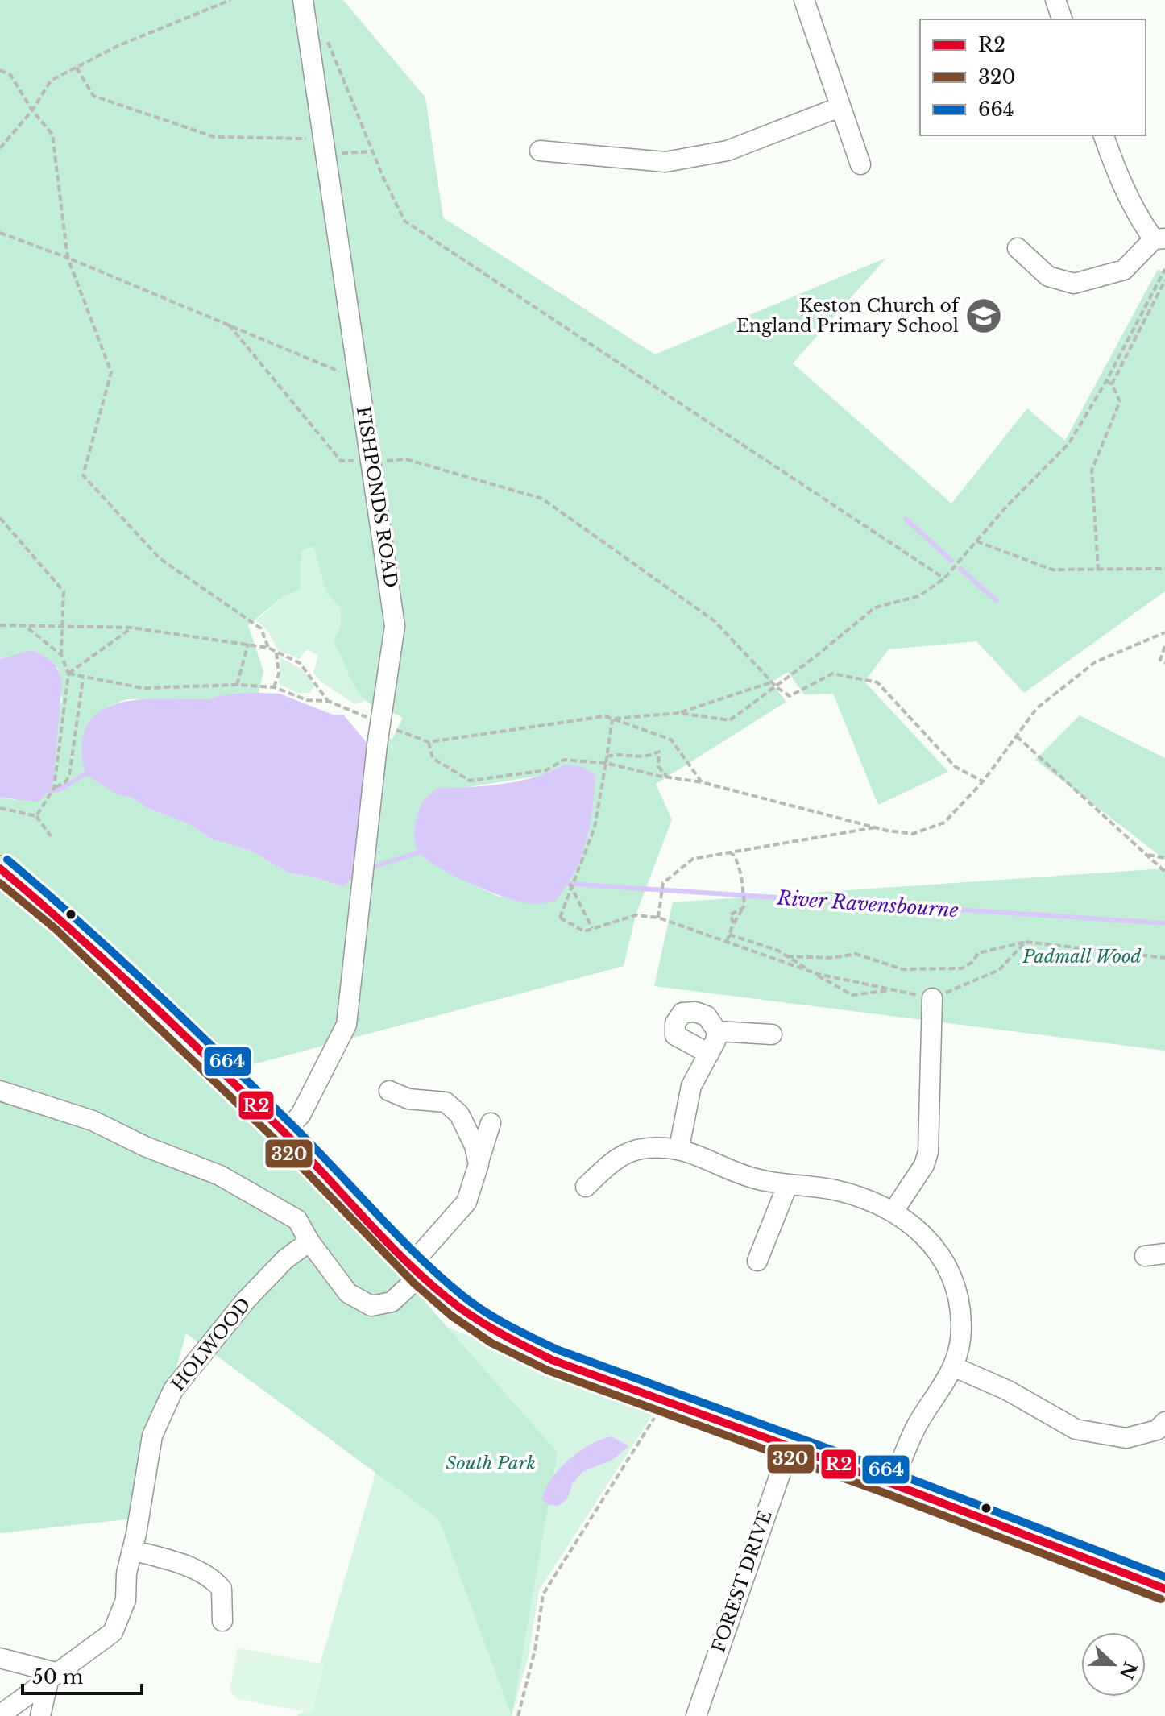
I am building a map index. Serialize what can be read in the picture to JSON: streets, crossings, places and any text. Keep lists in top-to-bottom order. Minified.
{"streets":{"street":["FISHPONDS ROAD","HOLWOOD","FOREST DRIVE"]},"water":["River Ravensbourne"],"parks":["Padmall Wood","South Park"],"places":{"school or university":["Keston Church of England Primary School"]},"lines":["transit line 664","transit line R2","transit line 320"],"legend":["R2","320","664"],"scale_bar":"50 m","north":"right"}
